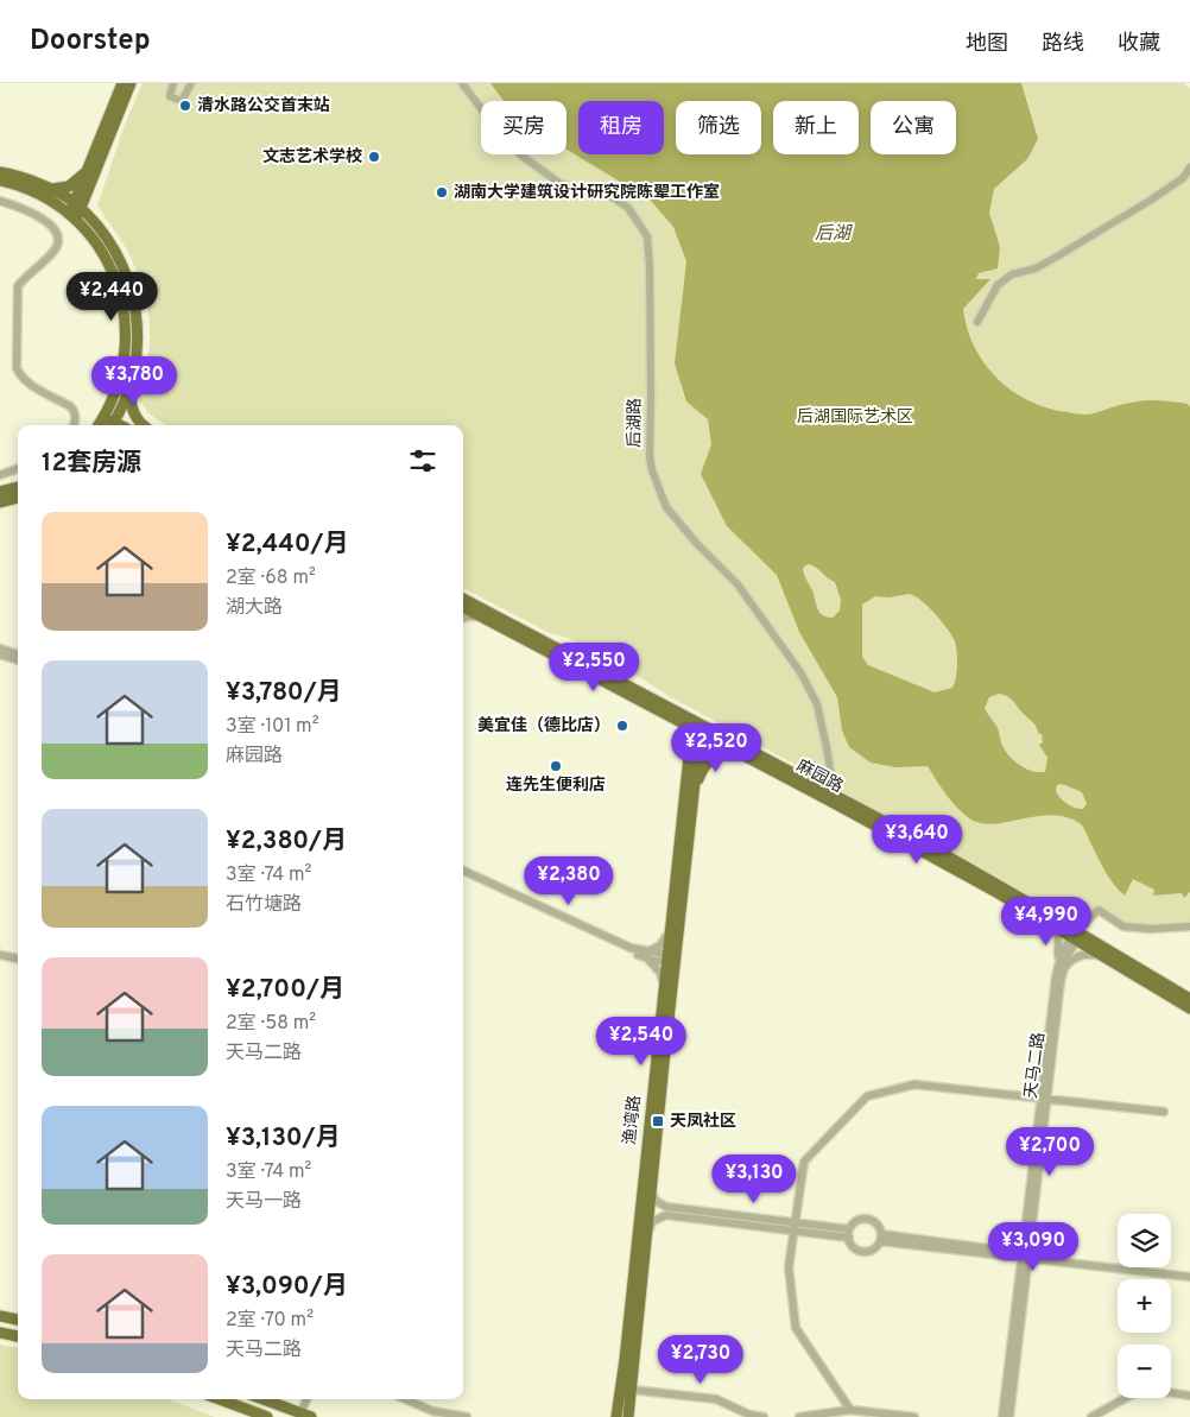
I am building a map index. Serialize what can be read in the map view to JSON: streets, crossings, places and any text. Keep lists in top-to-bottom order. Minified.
{"streets":{"main road":["麻园路","渔湾路"],"street":["后湖路","天马二路"]},"crossings":[["后湖路","麻园路"],["麻园路","渔湾路"]],"water":["后湖"],"parks":["后湖国际艺术区"],"places":{"other":["清水路公交首末站","文志艺术学校","湖南大学建筑设计研究院陈翚工作室","美宜佳（德比店）","连先生便利店"],"transit":["天凤社区"]},"page":{"header":"Doorstep","nav":["地图","路线","收藏"],"chip":["买房","租房","筛选","新上","公寓"],"price":["¥2,440","¥3,780","¥2,550","¥2,520","¥3,640","¥2,380","¥4,990","¥2,540","¥2,700","¥3,130","¥3,090","¥2,730"],"heading":"12套房源","list":[{"name":"¥2,440/月","note":"2室 · 68 m² · 湖大路"},{"name":"¥3,780/月","note":"3室 · 101 m² · 麻园路"},{"name":"¥2,380/月","note":"3室 · 74 m² · 石竹塘路"},{"name":"¥2,700/月","note":"2室 · 58 m² · 天马二路"},{"name":"¥3,130/月","note":"3室 · 74 m² · 天马一路"},{"name":"¥3,090/月","note":"2室 · 70 m² · 天马二路"}],"map_buttons":["+","−"]}}
